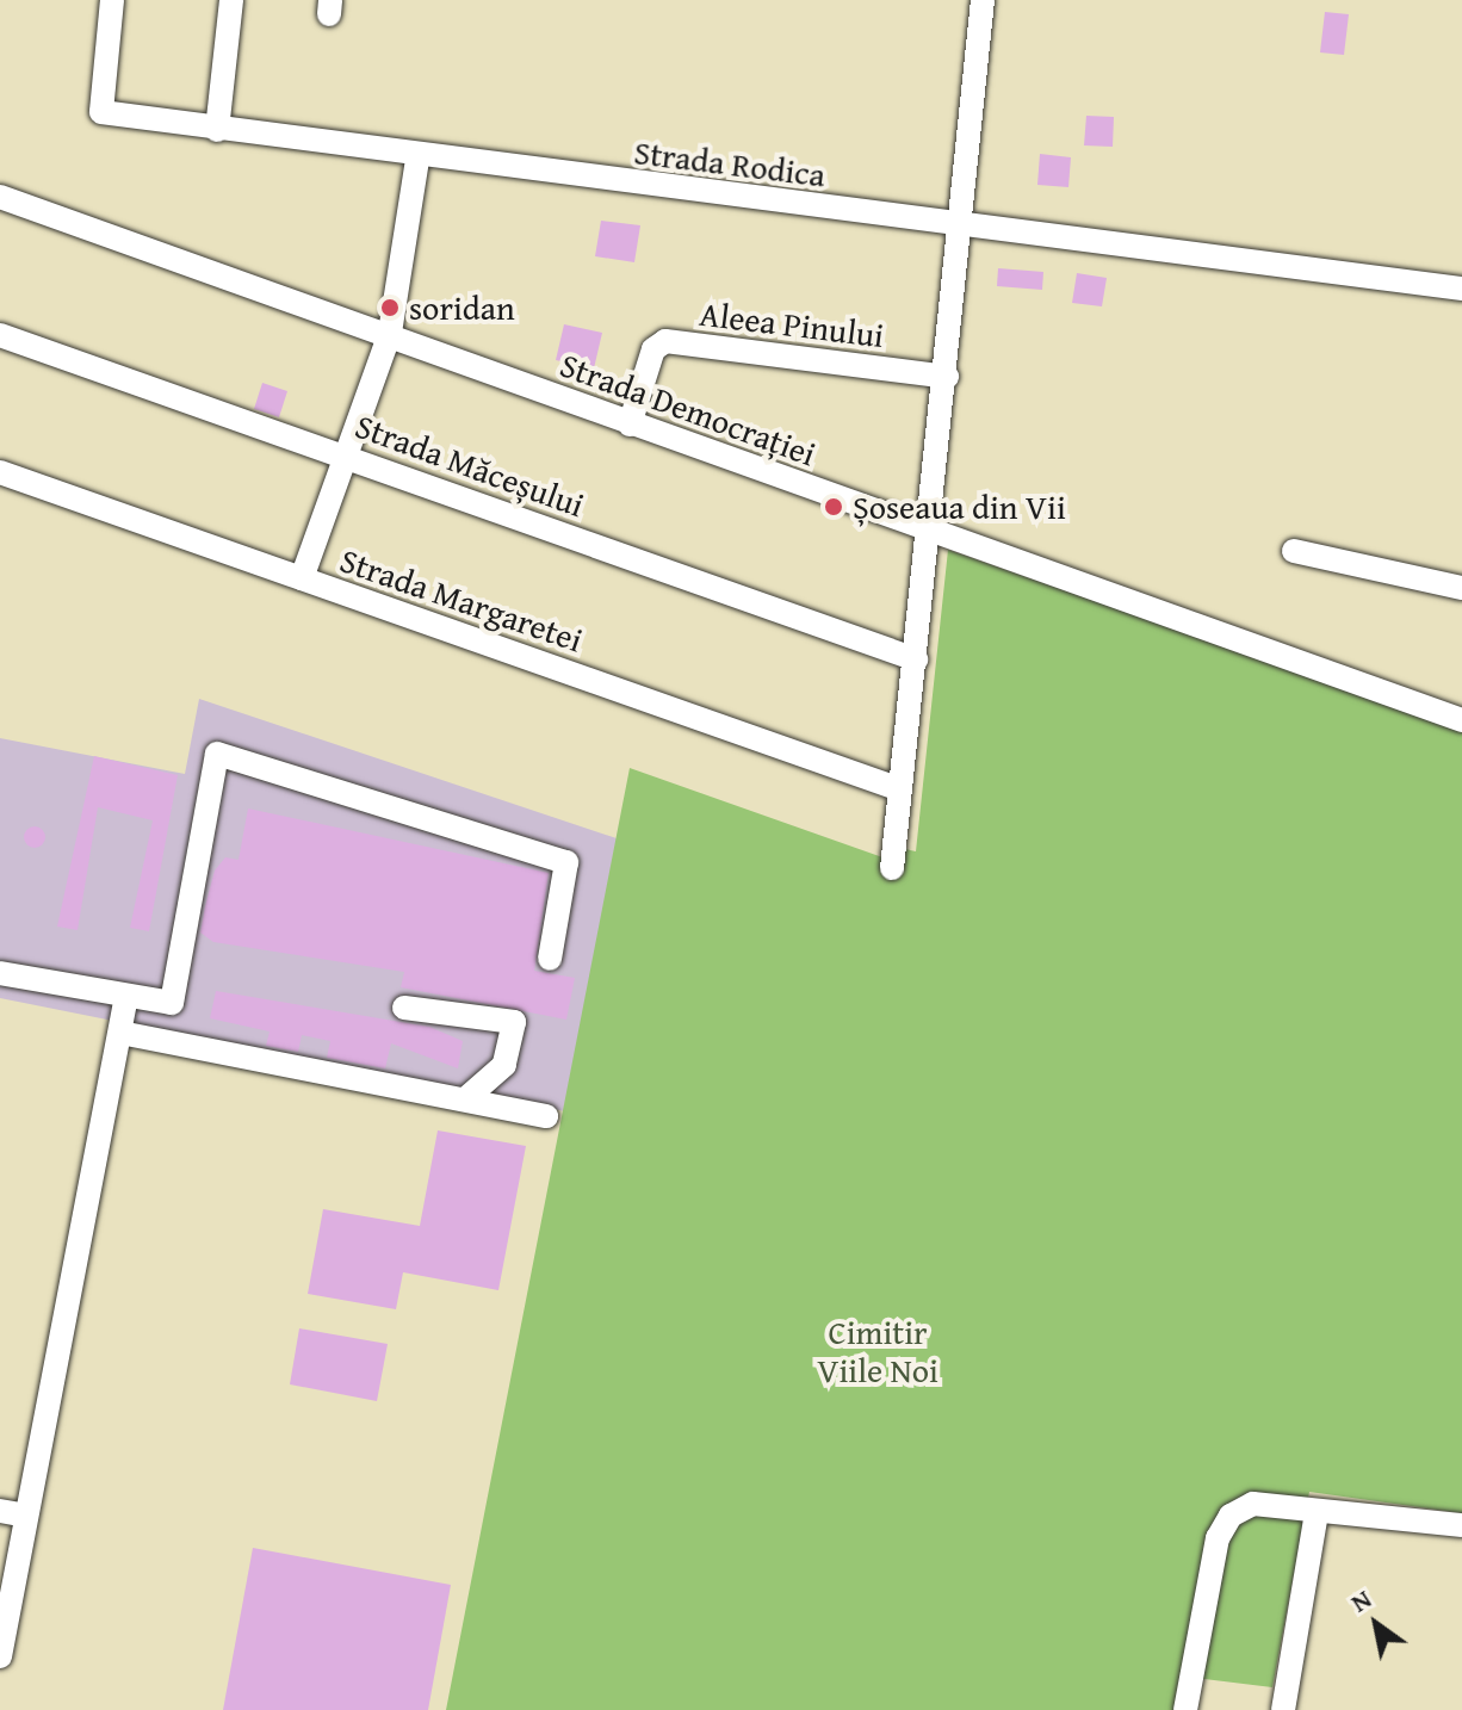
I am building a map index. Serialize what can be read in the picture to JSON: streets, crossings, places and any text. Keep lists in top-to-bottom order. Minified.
{"streets":{"street":["Strada Rodica","Aleea Pinului","Strada Democrației","Strada Măceșului","Strada Margaretei"]},"crossings":[["Aleea Pinului","Strada Democrației"]],"parks":["Cimitir Viile Noi"],"places":["soridan","Șoseaua din Vii"],"north":"top left"}
